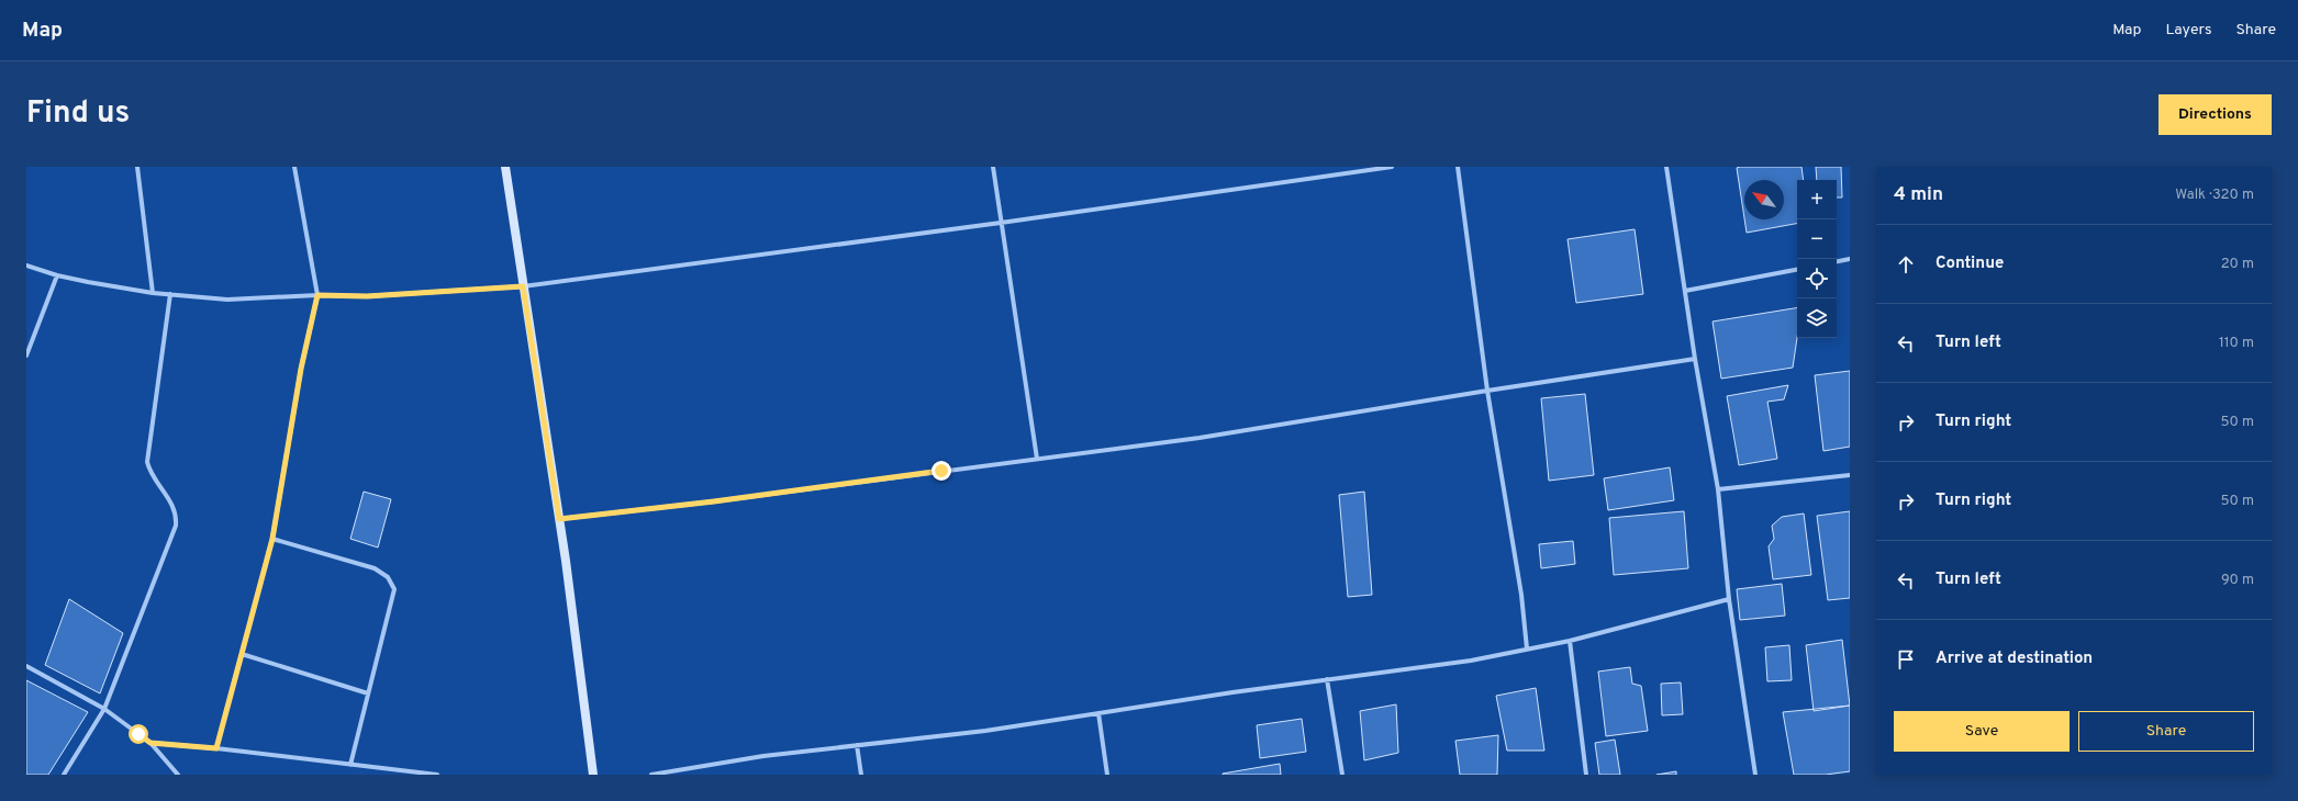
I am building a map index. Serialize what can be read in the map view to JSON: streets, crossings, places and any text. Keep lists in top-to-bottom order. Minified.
{"north":"top left","page":{"header":"Map","nav":["Map","Layers","Share"],"title":"Find us","buttons":["Directions",["Save","Share"]],"heading":["4 min","Walk · 320 m"],"map_buttons":["+","−"],"list":[["Continue","20 m"],["Turn left","110 m"],["Turn right","50 m"],["Turn right","50 m"],["Turn left","90 m"],"Arrive at destination"]}}
